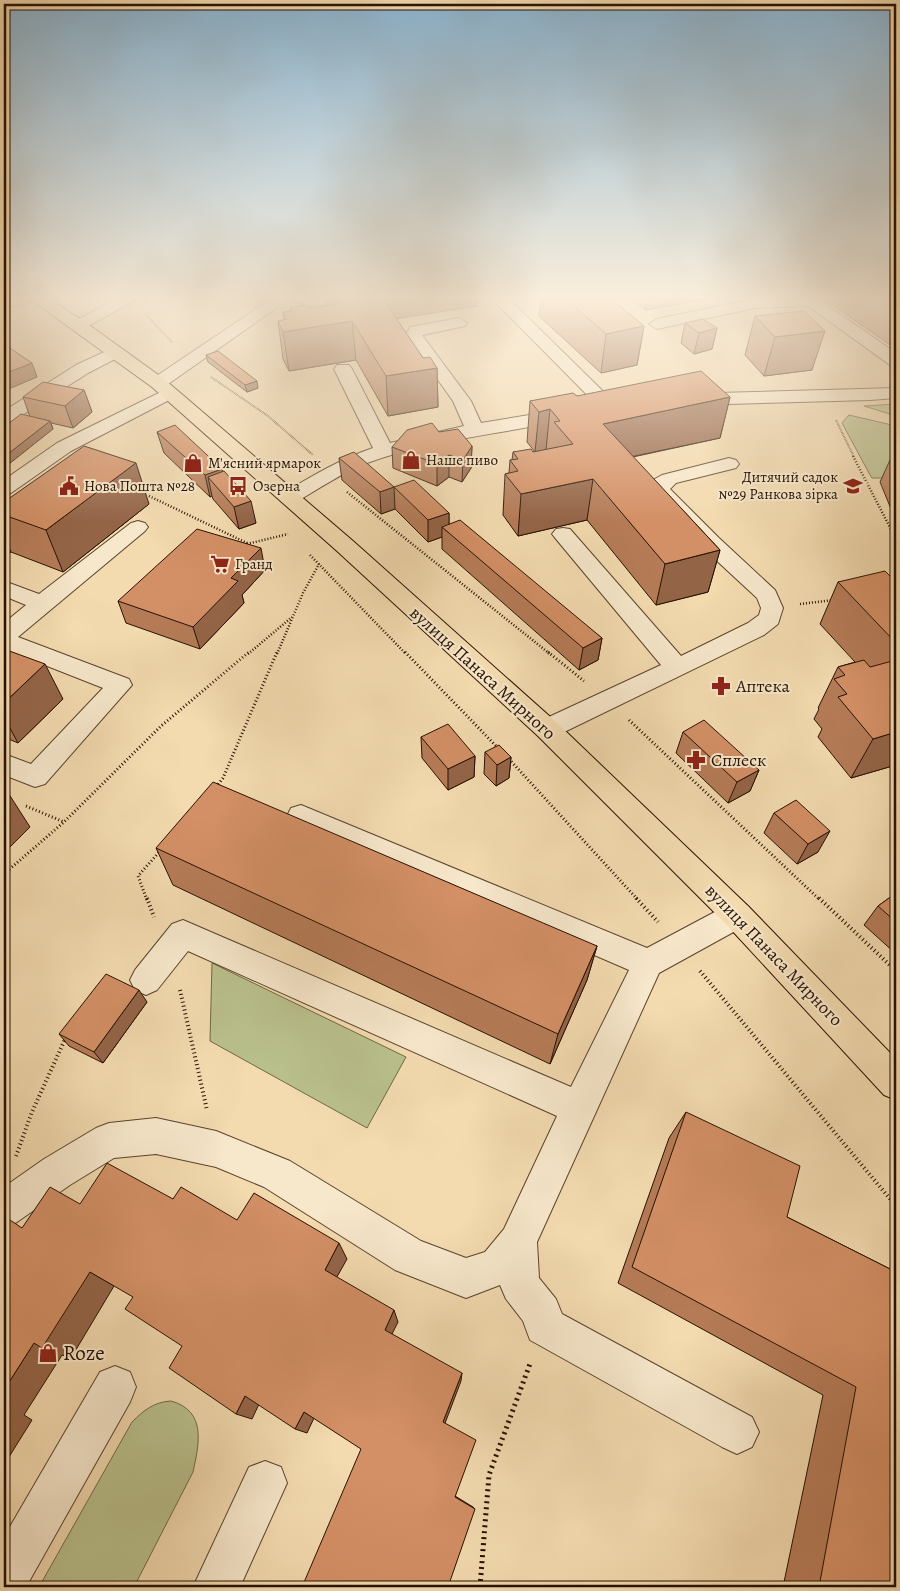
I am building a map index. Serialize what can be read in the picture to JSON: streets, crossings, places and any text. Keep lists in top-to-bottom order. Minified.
{"streets":{"main road":["вулиця Панаса Мирного"]},"places":{"shop":["Наше пиво","М'ясний ярмарок","Roze"],"public building":["Нова Пошта №28"],"bus stop":["Озерна"],"school or university":["Дитячий садок №29 Ранкова зірка"],"supermarket":["Гранд"],"pharmacy":["Аптека","Сплеск"]}}
